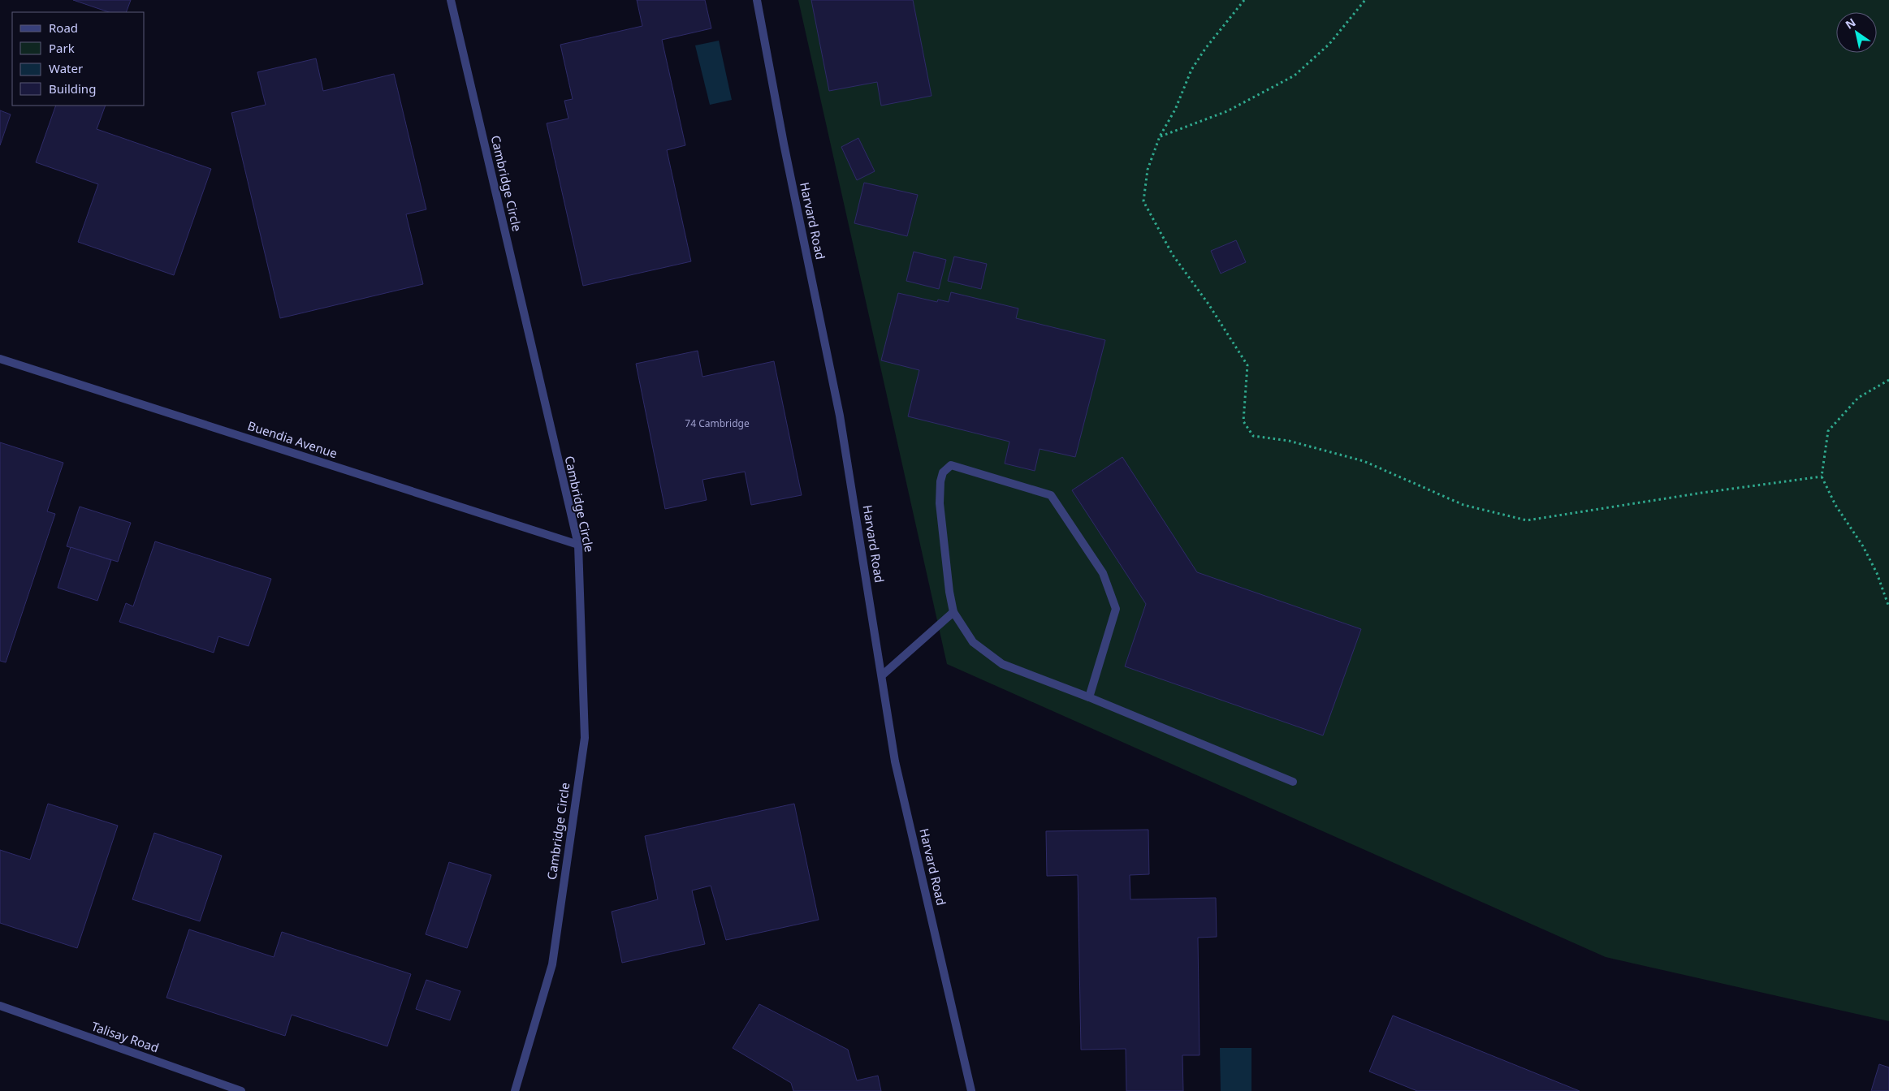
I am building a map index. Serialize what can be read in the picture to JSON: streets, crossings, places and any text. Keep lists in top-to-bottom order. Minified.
{"streets":{"street":["Cambridge Circle","Harvard Road","Buendia Avenue","Talisay Road"]},"crossings":[["Cambridge Circle","Buendia Avenue"]],"house_numbers":["74 Cambridge"],"legend":["Road","Park","Water","Building"],"north":"top left"}
